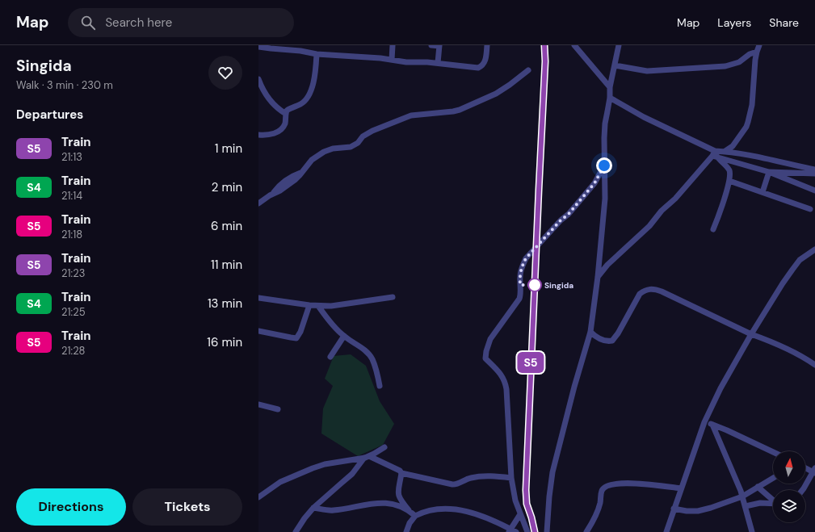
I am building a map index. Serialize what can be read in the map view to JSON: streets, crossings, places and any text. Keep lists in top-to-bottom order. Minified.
{"places":["Singida"],"north":"top","page":{"header":"Map","search":"Search here","nav":["Map","Layers","Share"],"heading":[["Singida","Walk · 3 min · 230 m"],"Departures"],"on_map":"S5","list":[{"mark":"S5","name":"Train","note":"21:13","value":"1 min"},{"mark":"S4","name":"Train","note":"21:14","value":"2 min"},{"mark":"S5","name":"Train","note":"21:18","value":"6 min"},{"mark":"S5","name":"Train","note":"21:23","value":"11 min"},{"mark":"S4","name":"Train","note":"21:25","value":"13 min"},{"mark":"S5","name":"Train","note":"21:28","value":"16 min"}],"buttons":["Directions","Tickets"]}}
